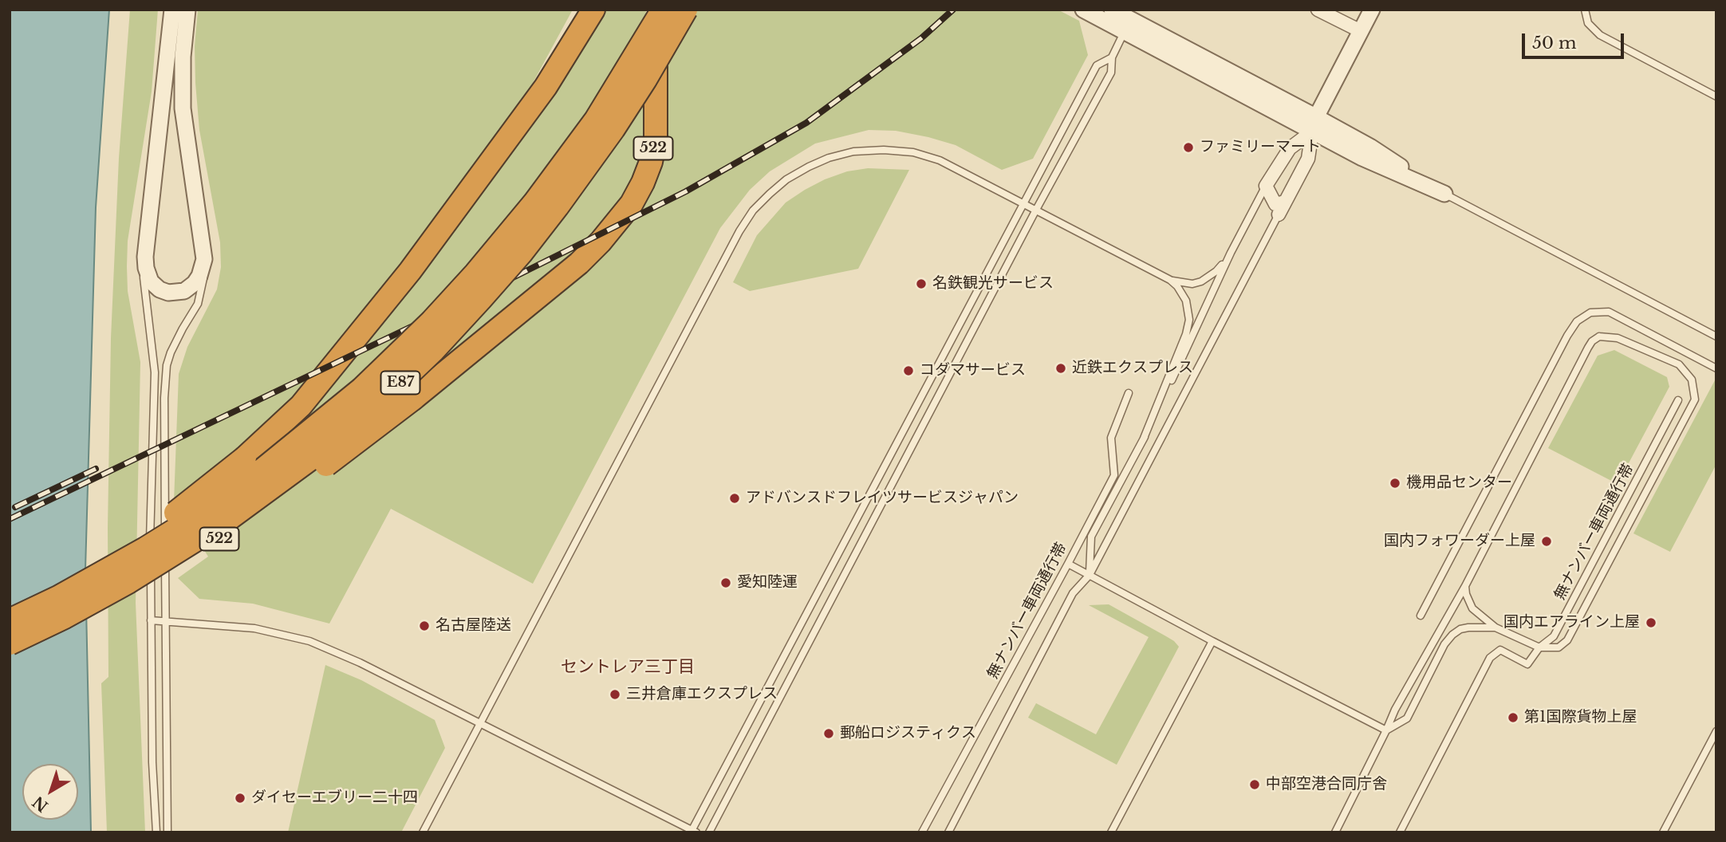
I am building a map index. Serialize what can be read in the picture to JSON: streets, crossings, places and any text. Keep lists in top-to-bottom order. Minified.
{"streets":{"highway":["522","E87"],"lane":["無ナンバー車両通行帯"]},"crossings":[["522","E87"]],"districts":["セントレア三丁目"],"places":["ファミリーマート","名鉄観光サービス","近鉄エクスプレス","コダマサービス","機用品センター","アドバンスドフレイツサービスジャパン","国内フォワーダー上屋","愛知陸運","国内エアライン上屋","名古屋陸送","三井倉庫エクスプレス","第1国際貨物上屋","郵船ロジスティクス","中部空港合同庁舎","ダイセーエブリー二十四"],"scale_bar":"50 m","north":"bottom left"}
